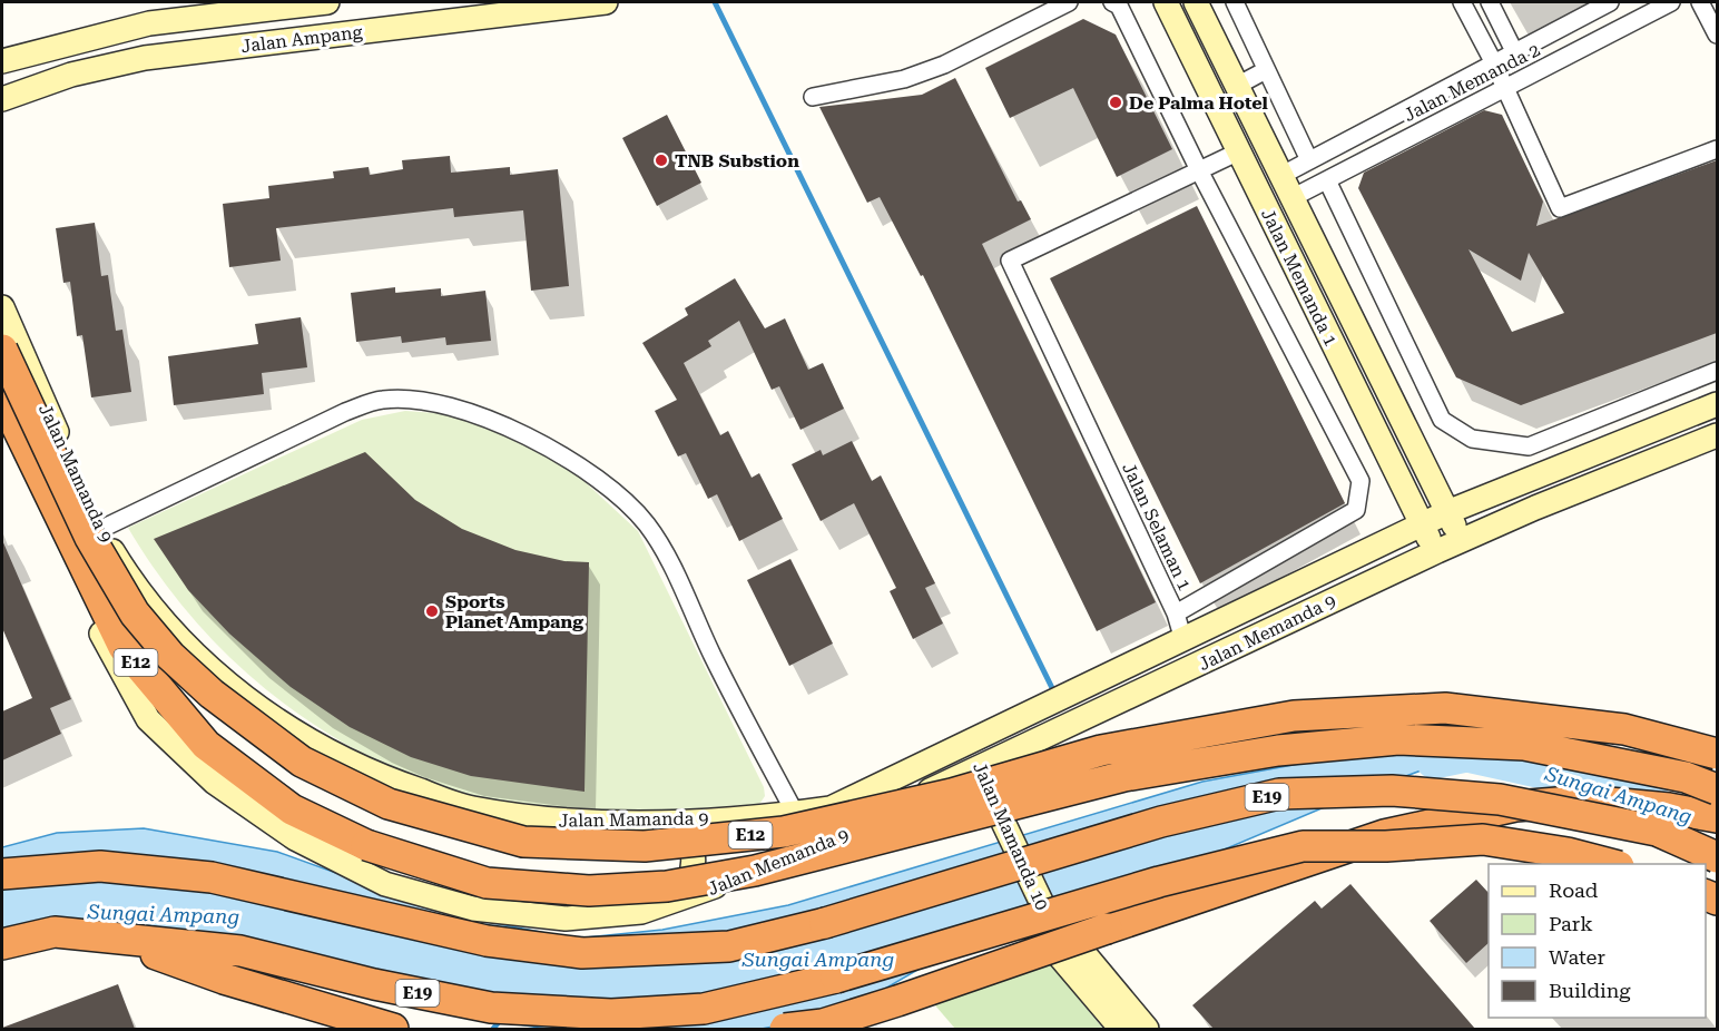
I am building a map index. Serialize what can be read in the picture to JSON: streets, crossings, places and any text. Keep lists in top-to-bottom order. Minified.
{"streets":{"highway":["E12","E19"],"street":["Jalan Ampang","Jalan Memanda 2","Jalan Memanda 1","Jalan Mamanda 9","Jalan Selaman 1","Jalan Memanda 9","Jalan Mamanda 10"]},"crossings":[["Jalan Memanda 2","Jalan Memanda 1"],["Jalan Memanda 1","Jalan Selaman 1"],["Jalan Memanda 1","Jalan Memanda 9"],["Jalan Mamanda 9","Jalan Memanda 9"],["Jalan Memanda 9","E12"],["Jalan Memanda 9","Jalan Mamanda 10"]],"water":["Sungai Ampang"],"places":["De Palma Hotel","TNB Substion","Sports Planet Ampang"],"legend":["Road","Park","Water","Building"]}
